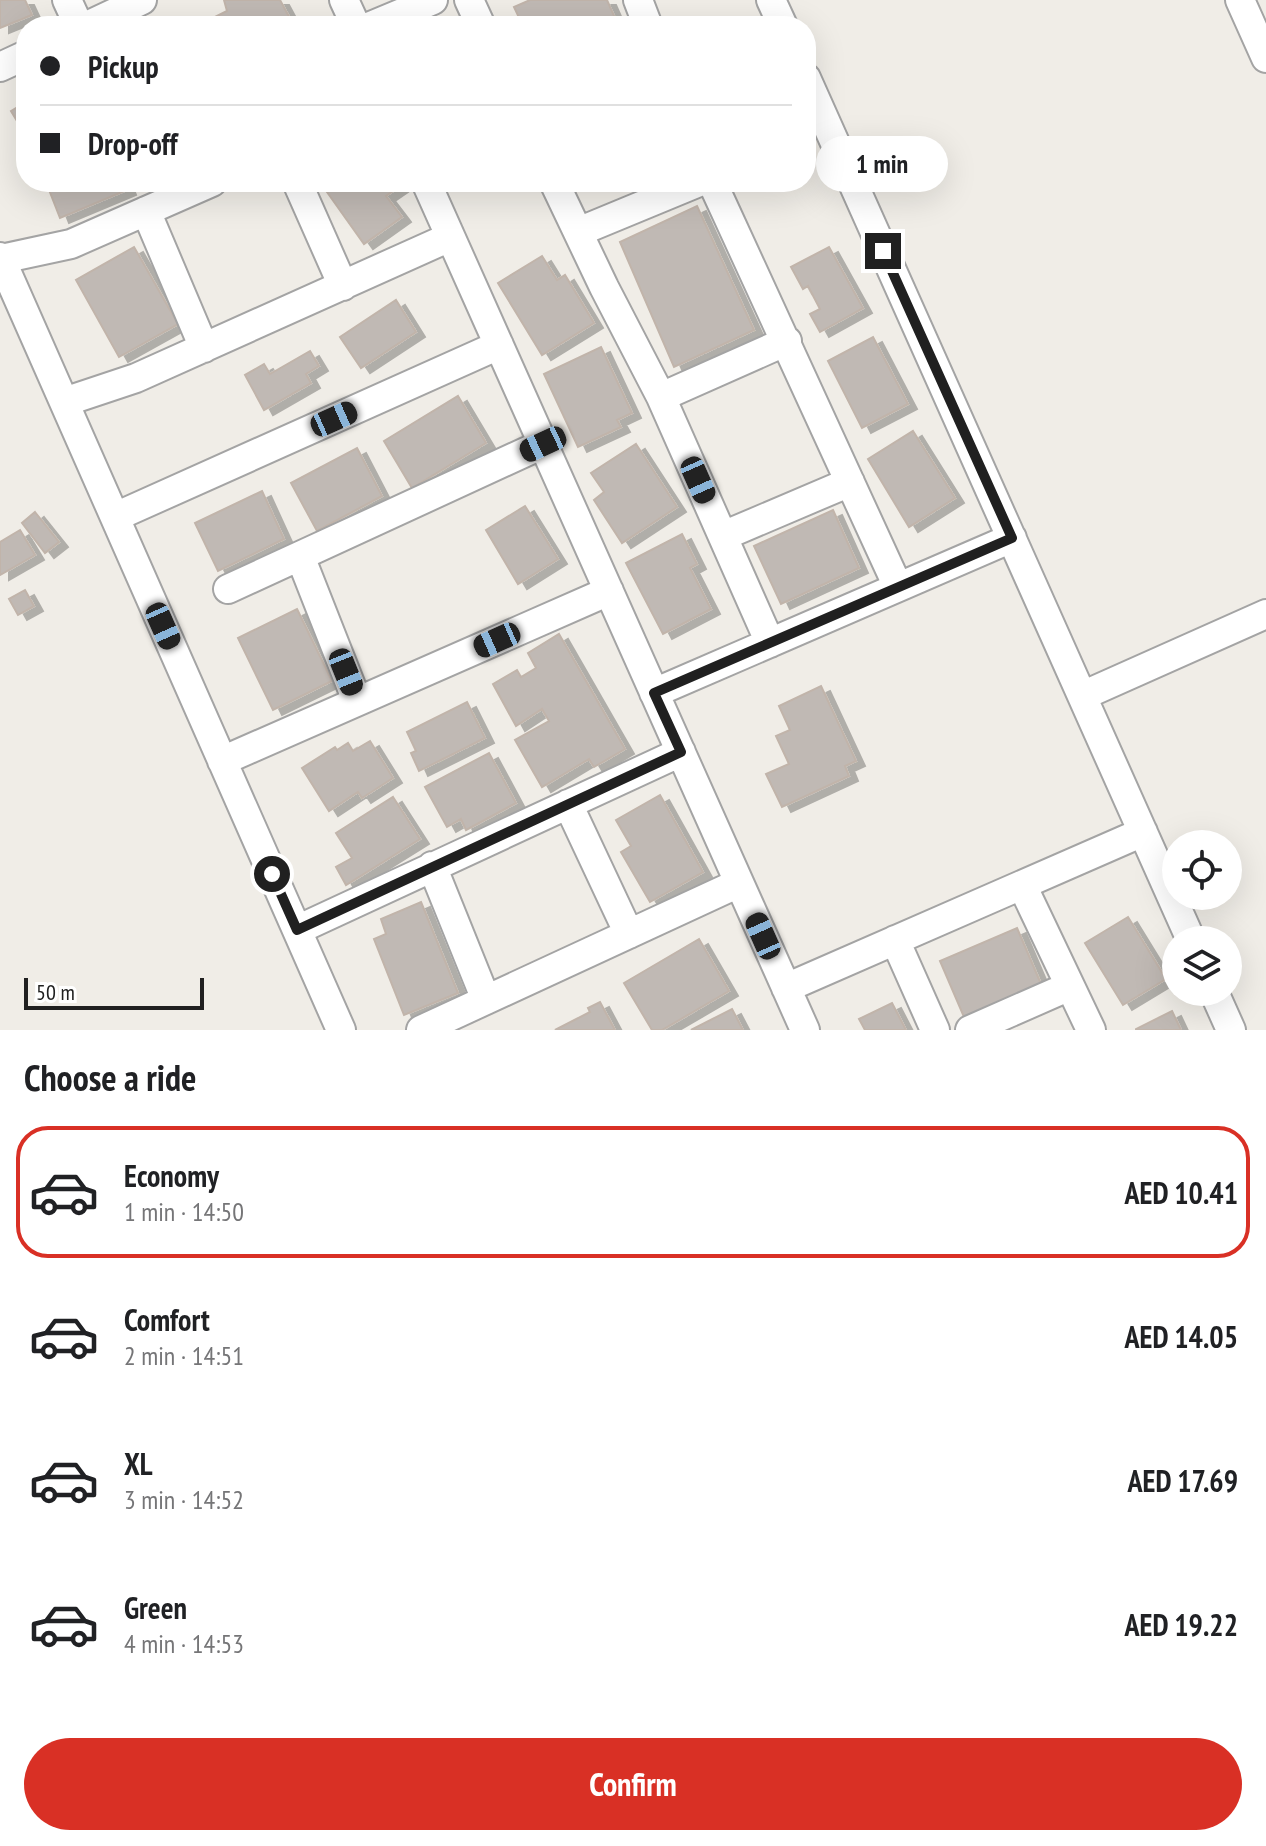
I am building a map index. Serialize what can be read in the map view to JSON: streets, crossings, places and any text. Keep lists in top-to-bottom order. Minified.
{"scale_bar":"50 m","page":{"banner":["Pickup","Drop-off"],"bubble":"1 min","scale":"50 m","heading":"Choose a ride","list":[{"name":"Economy","note":"1 min · 14:50","value":"AED 10.41"},{"name":"Comfort","note":"2 min · 14:51","value":"AED 14.05"},{"name":"XL","note":"3 min · 14:52","value":"AED 17.69"},{"name":"Green","note":"4 min · 14:53","value":"AED 19.22"}],"buttons":"Confirm"}}
